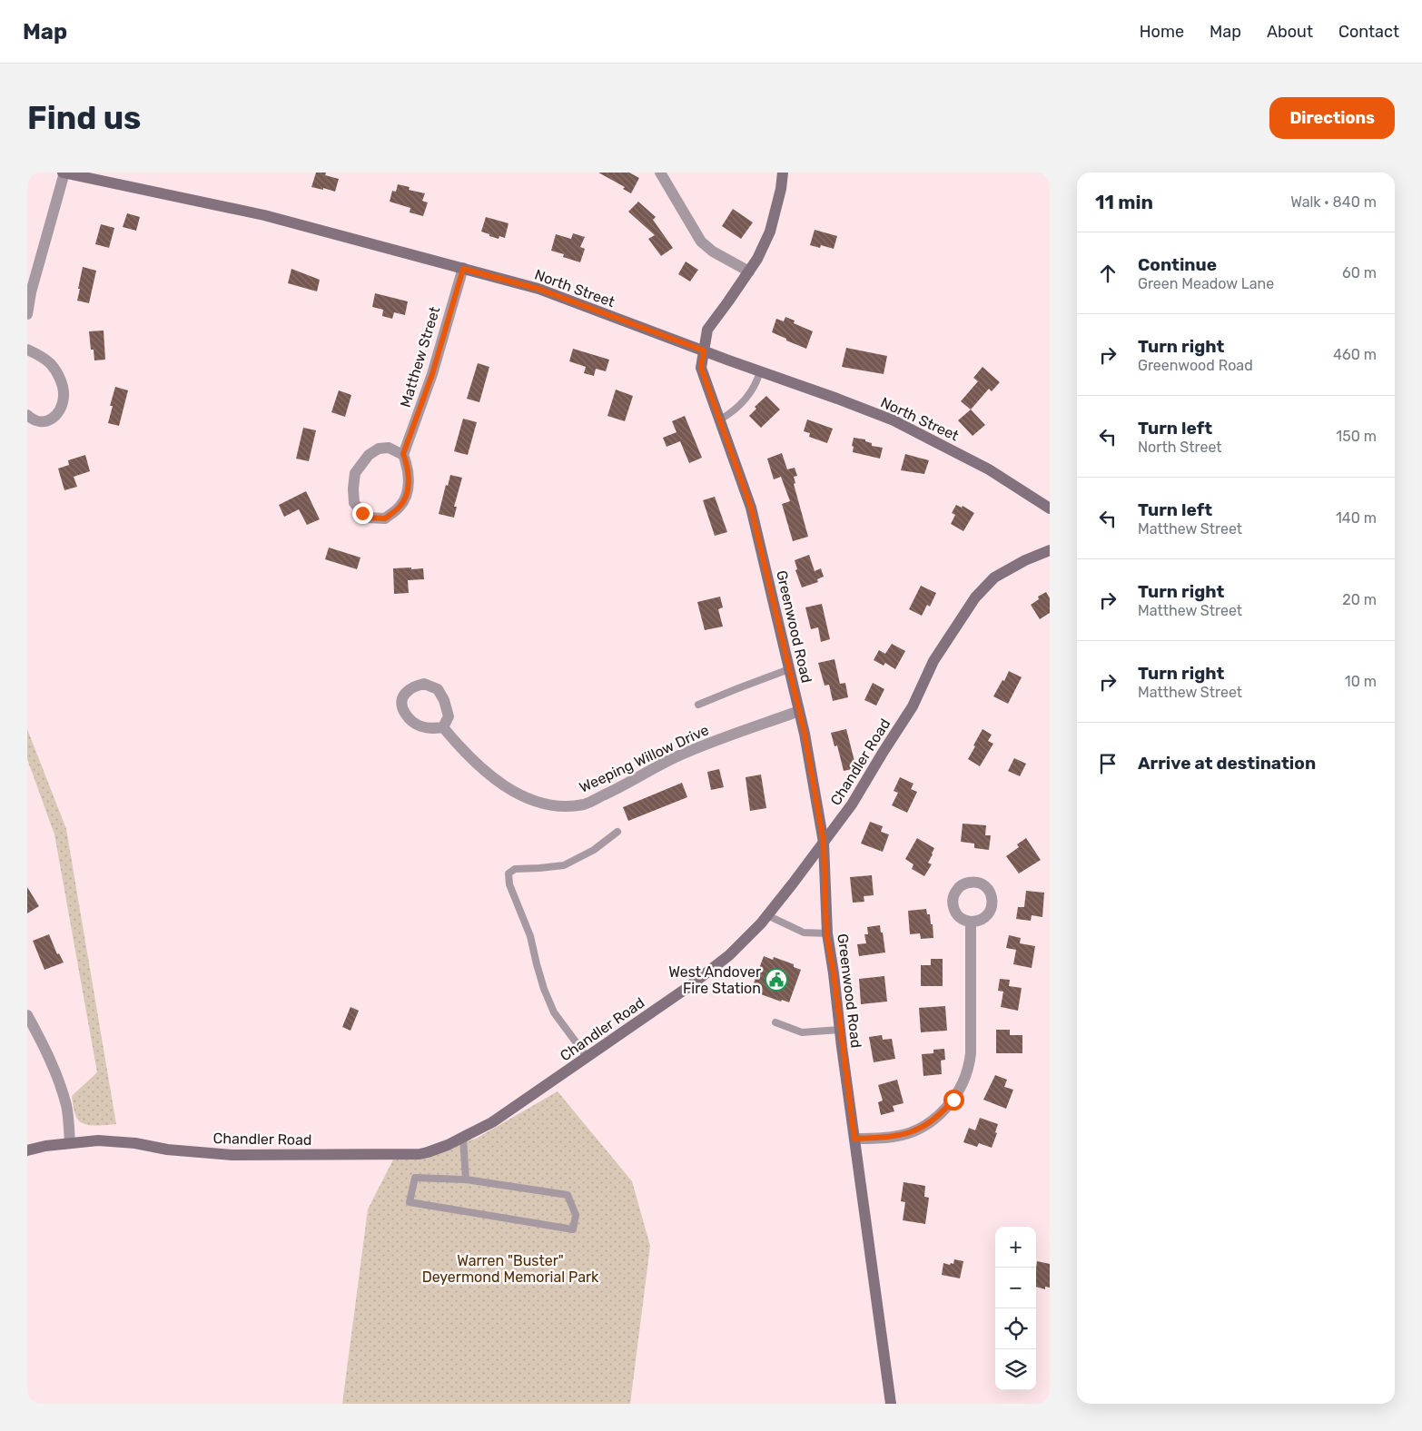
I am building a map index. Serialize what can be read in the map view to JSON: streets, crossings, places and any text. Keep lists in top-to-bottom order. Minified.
{"streets":{"street":["North Street","Matthew Street","Greenwood Road","Weeping Willow Drive","Chandler Road"]},"crossings":[["North Street","Matthew Street"],["North Street","Greenwood Road"],["Greenwood Road","Weeping Willow Drive"],["Greenwood Road","Chandler Road"]],"parks":["Warren \"Buster\" Deyermond Memorial Park"],"places":{"public building":["West Andover Fire Station"]},"page":{"header":"Map","nav":["Home","Map","About","Contact"],"buttons":"Directions","title":"Find us","heading":["11 min","Walk · 840 m"],"list":[["Continue","Green Meadow Lane","60 m"],["Turn right","Greenwood Road","460 m"],["Turn left","North Street","150 m"],["Turn left","Matthew Street","140 m"],["Turn right","Matthew Street","20 m"],["Turn right","Matthew Street","10 m"],"Arrive at destination"],"map_buttons":["+","−"]}}
